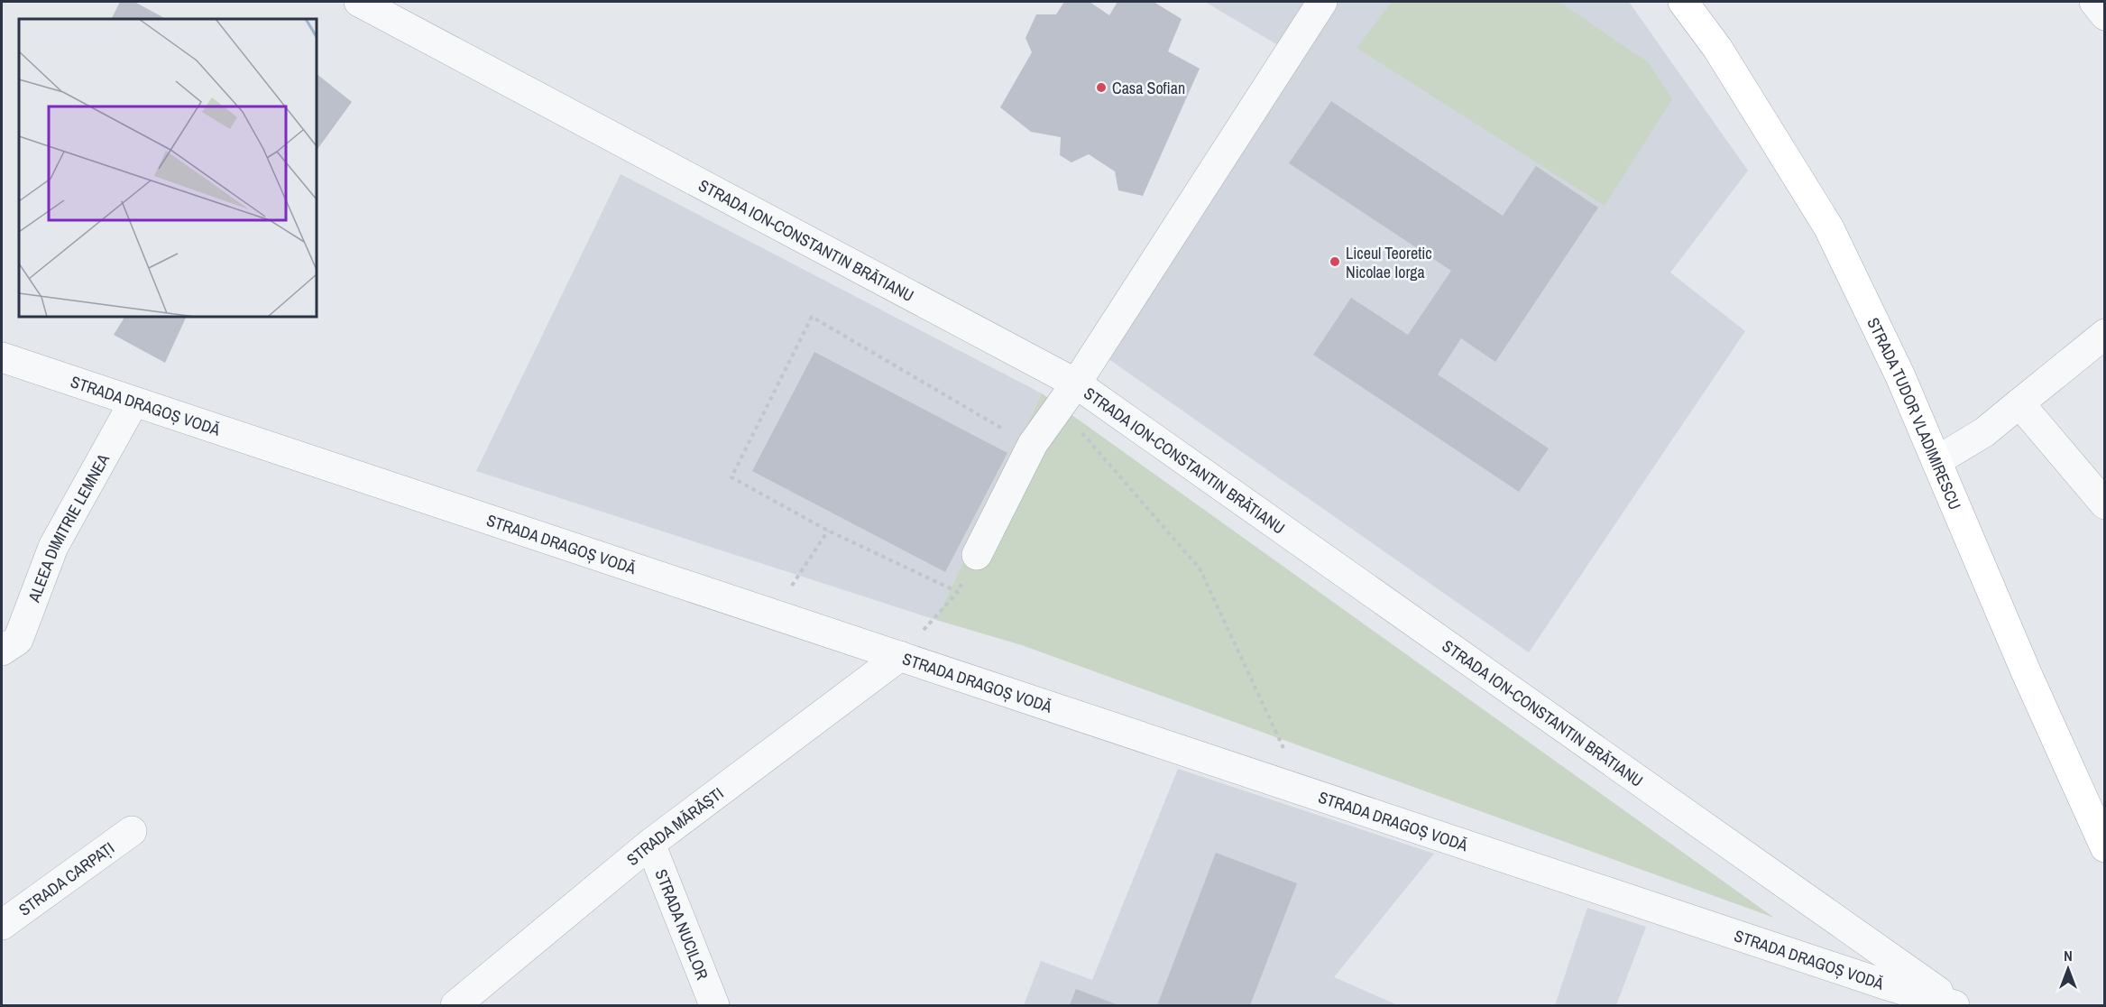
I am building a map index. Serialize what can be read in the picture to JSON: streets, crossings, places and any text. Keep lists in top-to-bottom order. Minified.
{"streets":{"main road":["STRADA TUDOR VLADIMIRESCU"],"street":["STRADA ION-CONSTANTIN BRĂTIANU","STRADA DRAGOȘ VODĂ","ALEEA DIMITRIE LEMNEA","STRADA MĂRĂȘTI","STRADA CARPAȚI","STRADA NUCILOR"]},"crossings":[["STRADA ION-CONSTANTIN BRĂTIANU","STRADA DRAGOȘ VODĂ"],["STRADA DRAGOȘ VODĂ","ALEEA DIMITRIE LEMNEA"],["STRADA DRAGOȘ VODĂ","STRADA MĂRĂȘTI"],["STRADA MĂRĂȘTI","STRADA NUCILOR"]],"places":["Casa Sofian","Liceul Teoretic Nicolae Iorga"],"north":"top"}
